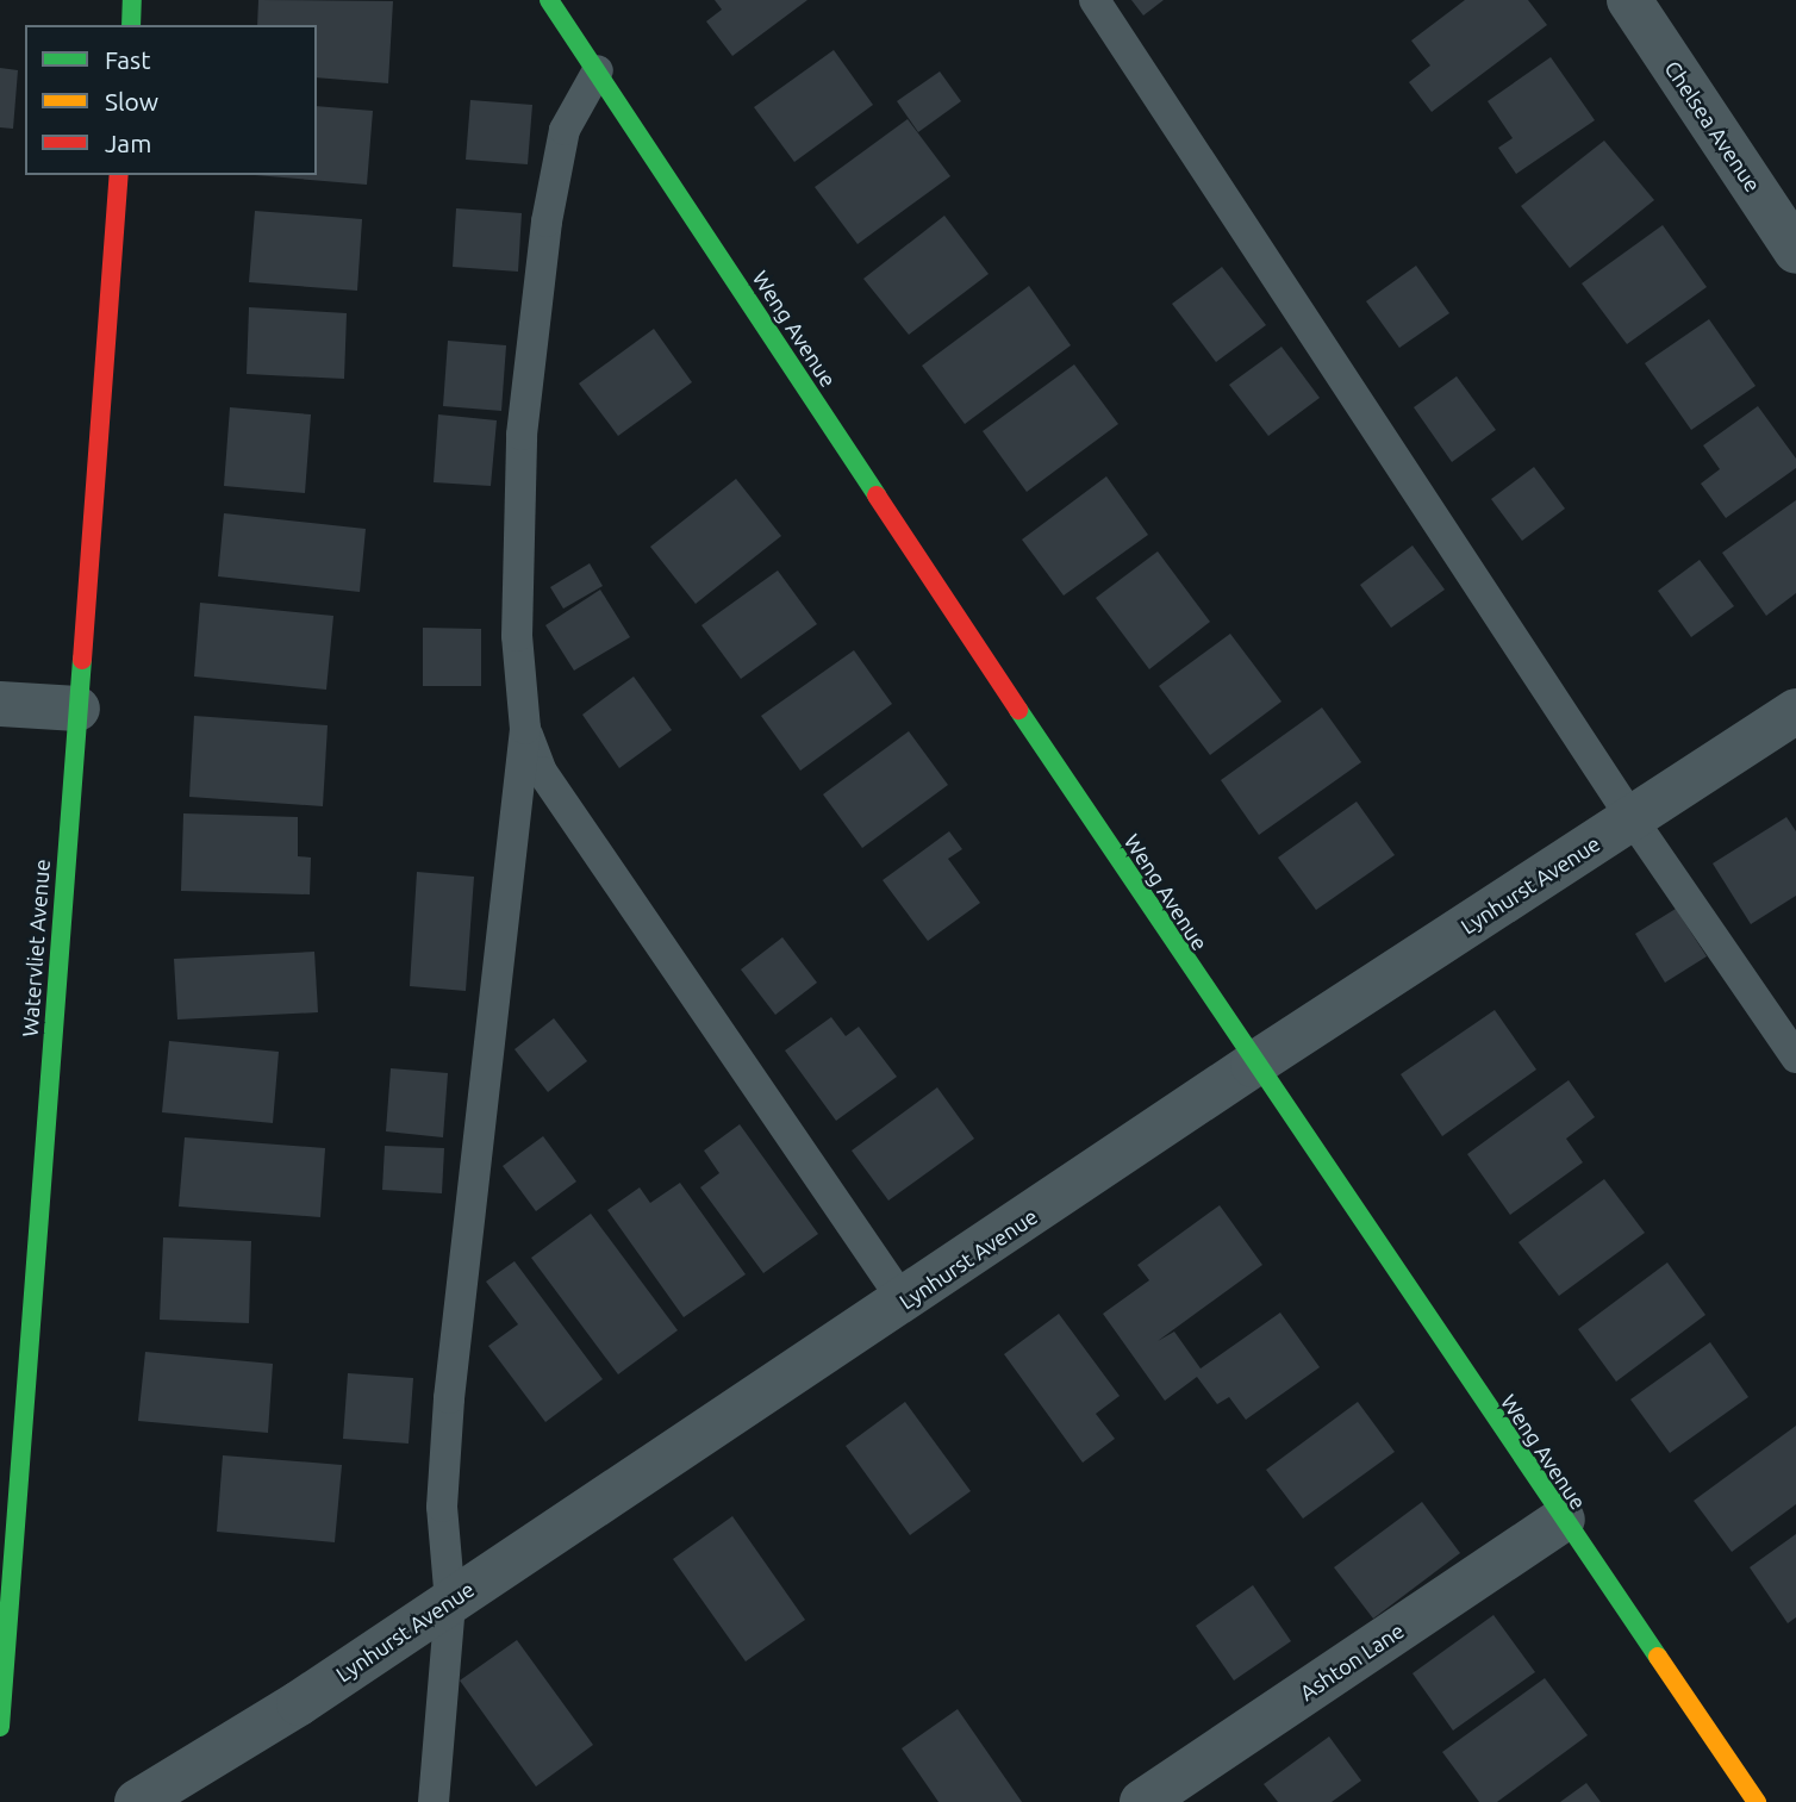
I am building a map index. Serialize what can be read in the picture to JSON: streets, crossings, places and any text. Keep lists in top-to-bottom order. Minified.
{"streets":{"street":["Chelsea Avenue","Weng Avenue","Lynhurst Avenue","Watervliet Avenue","Ashton Lane"]},"crossings":[["Weng Avenue","Lynhurst Avenue"],["Weng Avenue","Ashton Lane"]],"legend":["Fast","Slow","Jam"]}
